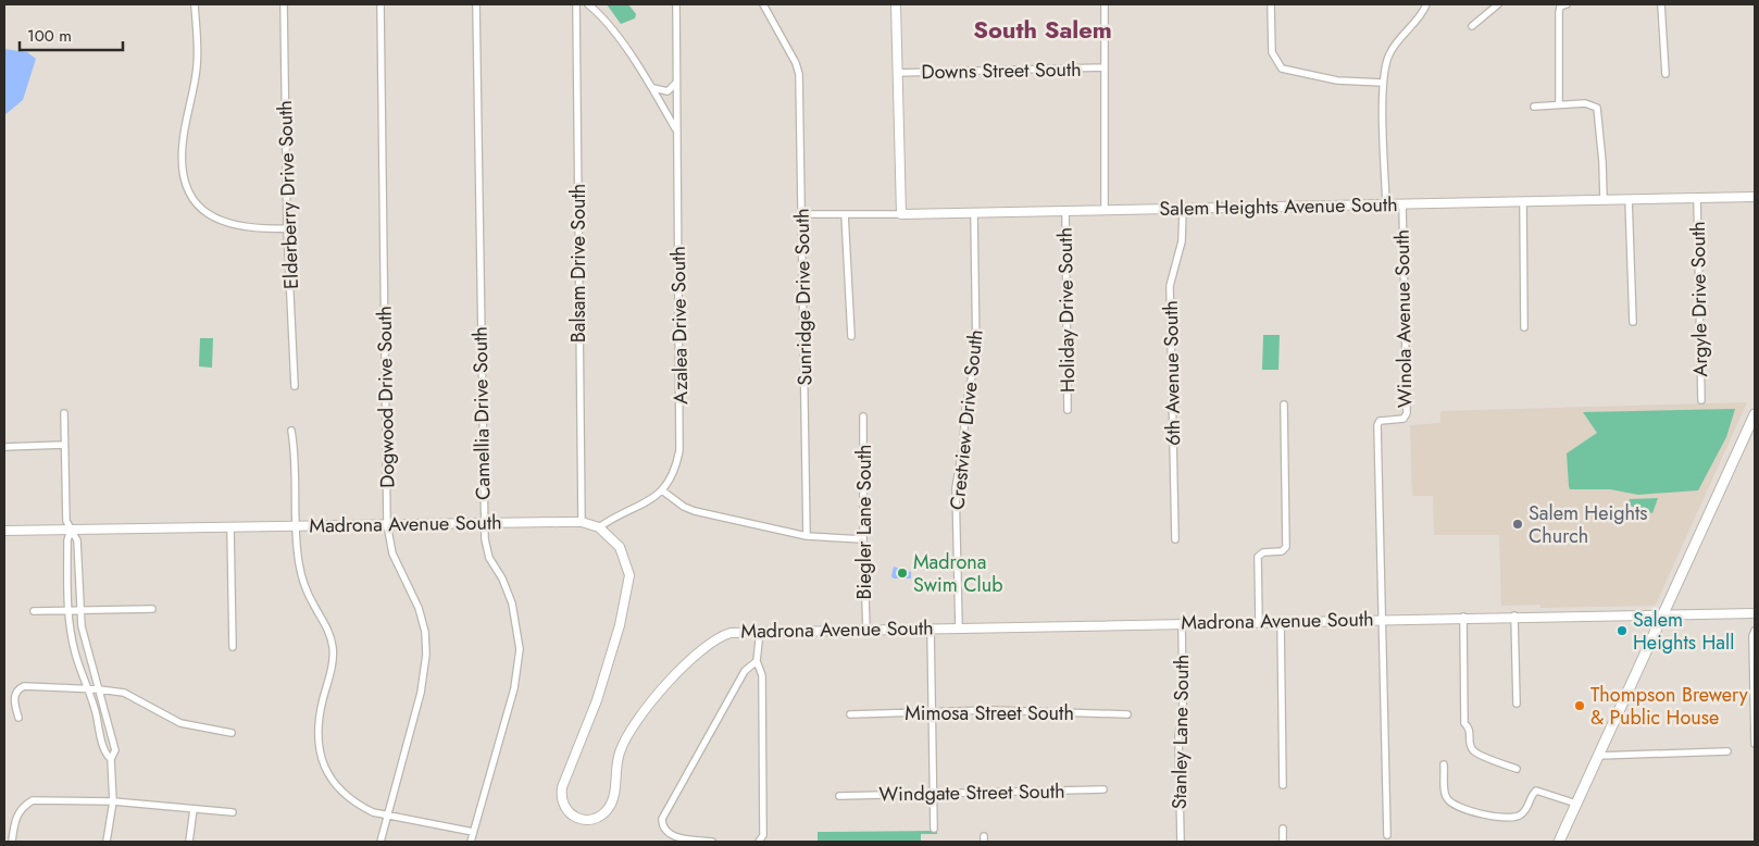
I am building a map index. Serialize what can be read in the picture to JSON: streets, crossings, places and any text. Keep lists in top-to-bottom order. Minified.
{"streets":{"main road":["Salem Heights Avenue South","Madrona Avenue South"],"street":["Downs Street South","Elderberry Drive South","Balsam Drive South","Sunridge Drive South","Argyle Drive South","Holiday Drive South","Winola Avenue South","Azalea Drive South","6th Avenue South","Dogwood Drive South","Camellia Drive South","Crestview Drive South","Biegler Lane South","Mimosa Street South","Stanley Lane South","Windgate Street South"]},"crossings":[["Salem Heights Avenue South","Sunridge Drive South"],["Salem Heights Avenue South","Argyle Drive South"],["Salem Heights Avenue South","Holiday Drive South"],["Salem Heights Avenue South","Winola Avenue South"],["Salem Heights Avenue South","6th Avenue South"],["Salem Heights Avenue South","Crestview Drive South"],["Balsam Drive South","Madrona Avenue South"],["Winola Avenue South","Madrona Avenue South"],["Azalea Drive South","Madrona Avenue South"],["Dogwood Drive South","Madrona Avenue South"],["Camellia Drive South","Madrona Avenue South"],["Crestview Drive South","Madrona Avenue South"],["Biegler Lane South","Madrona Avenue South"],["Madrona Avenue South","Stanley Lane South"]],"districts":["South Salem"],"places":["Salem Heights Church","Madrona Swim Club","Salem Heights Hall","Thompson Brewery & Public House"],"scale_bar":"100 m"}
